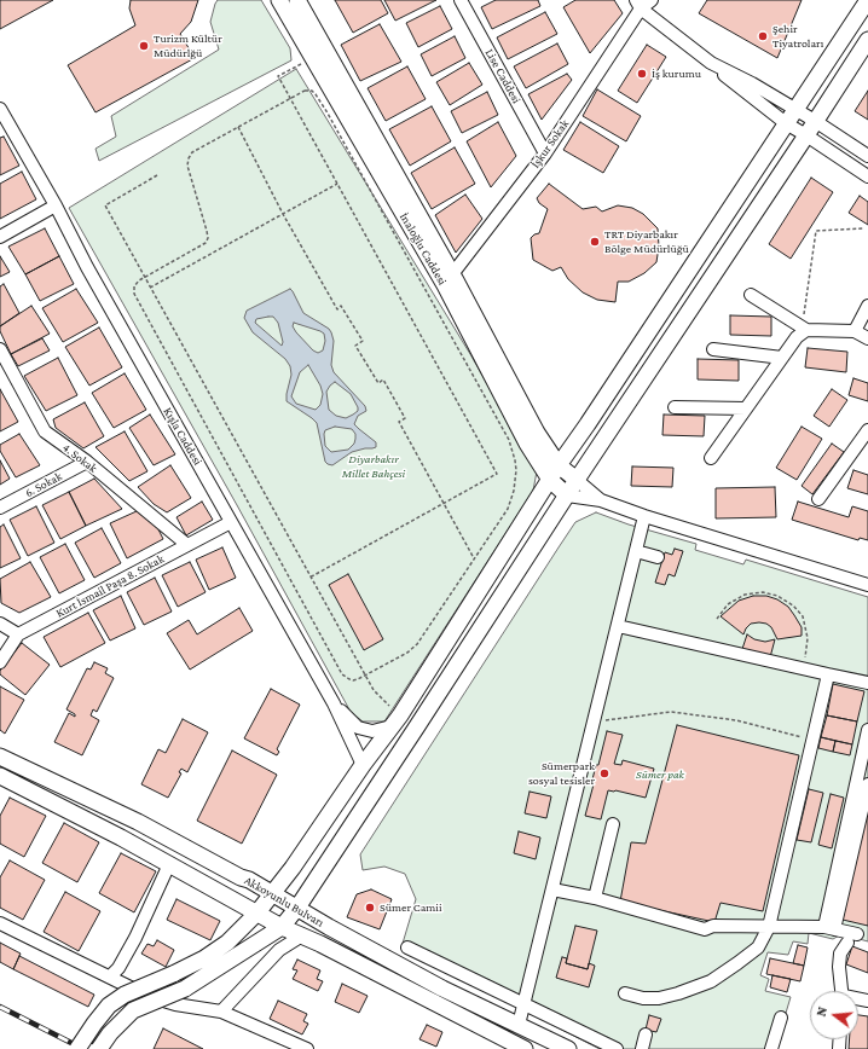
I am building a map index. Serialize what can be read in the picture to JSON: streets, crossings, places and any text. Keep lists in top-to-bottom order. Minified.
{"streets":{"main road":["İnaloğlu Caddesi","Akkoyunlu Bulvarı"],"street":["Lise Caddesi","İşkur Sokak","Kışla Caddesi","4. Sokak","6. Sokak","Kurt İsmail Paşa 8. Sokak"]},"crossings":[["Lise Caddesi","İşkur Sokak"],["İşkur Sokak","İnaloğlu Caddesi"],["Kışla Caddesi","Kurt İsmail Paşa 8. Sokak"],["4. Sokak","6. Sokak"],["4. Sokak","Kurt İsmail Paşa 8. Sokak"]],"parks":["Diyarbakır Millet Bahçesi","Sümer pak"],"places":["Şehir Tiyatroları","Turizm Kültür Müdürlğü","İş kurumu","TRT Diyarbakır Bölge Müdürlüğü","Sümerpark sosyal tesisler","Sümer Camii"],"north":"left"}
